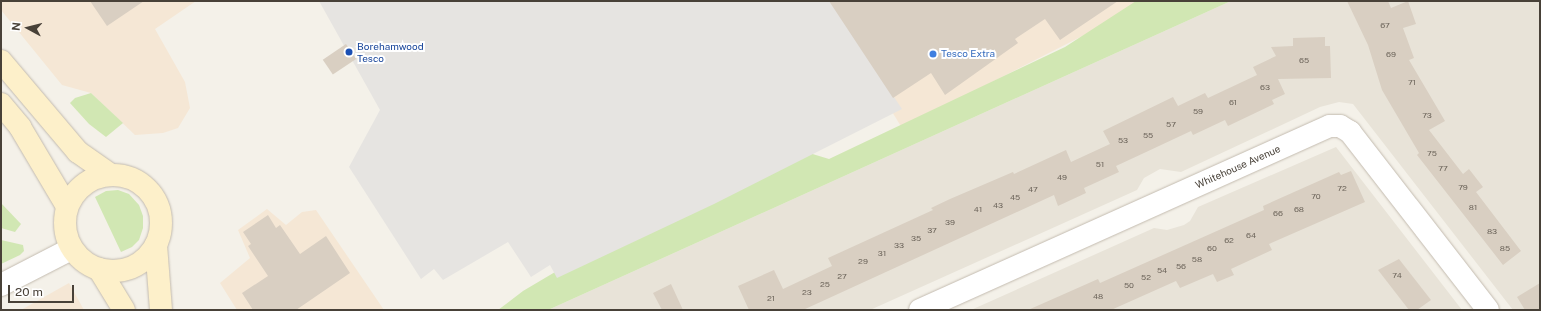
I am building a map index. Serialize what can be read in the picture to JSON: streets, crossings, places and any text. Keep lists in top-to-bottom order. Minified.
{"streets":{"street":["Whitehouse Avenue"]},"places":["Borehamwood Tesco","Tesco Extra"],"house_numbers":["67","69","65","71","63","61","59","73","57","55","53","75","51","77","49","79","72","47","70","45","43","81","41","68","66","39","37","83","64","35","62","33","60","85","31","58","29","56","54","74","27","52","25","50","23","48","21"],"scale_bar":"20 m","north":"left"}
